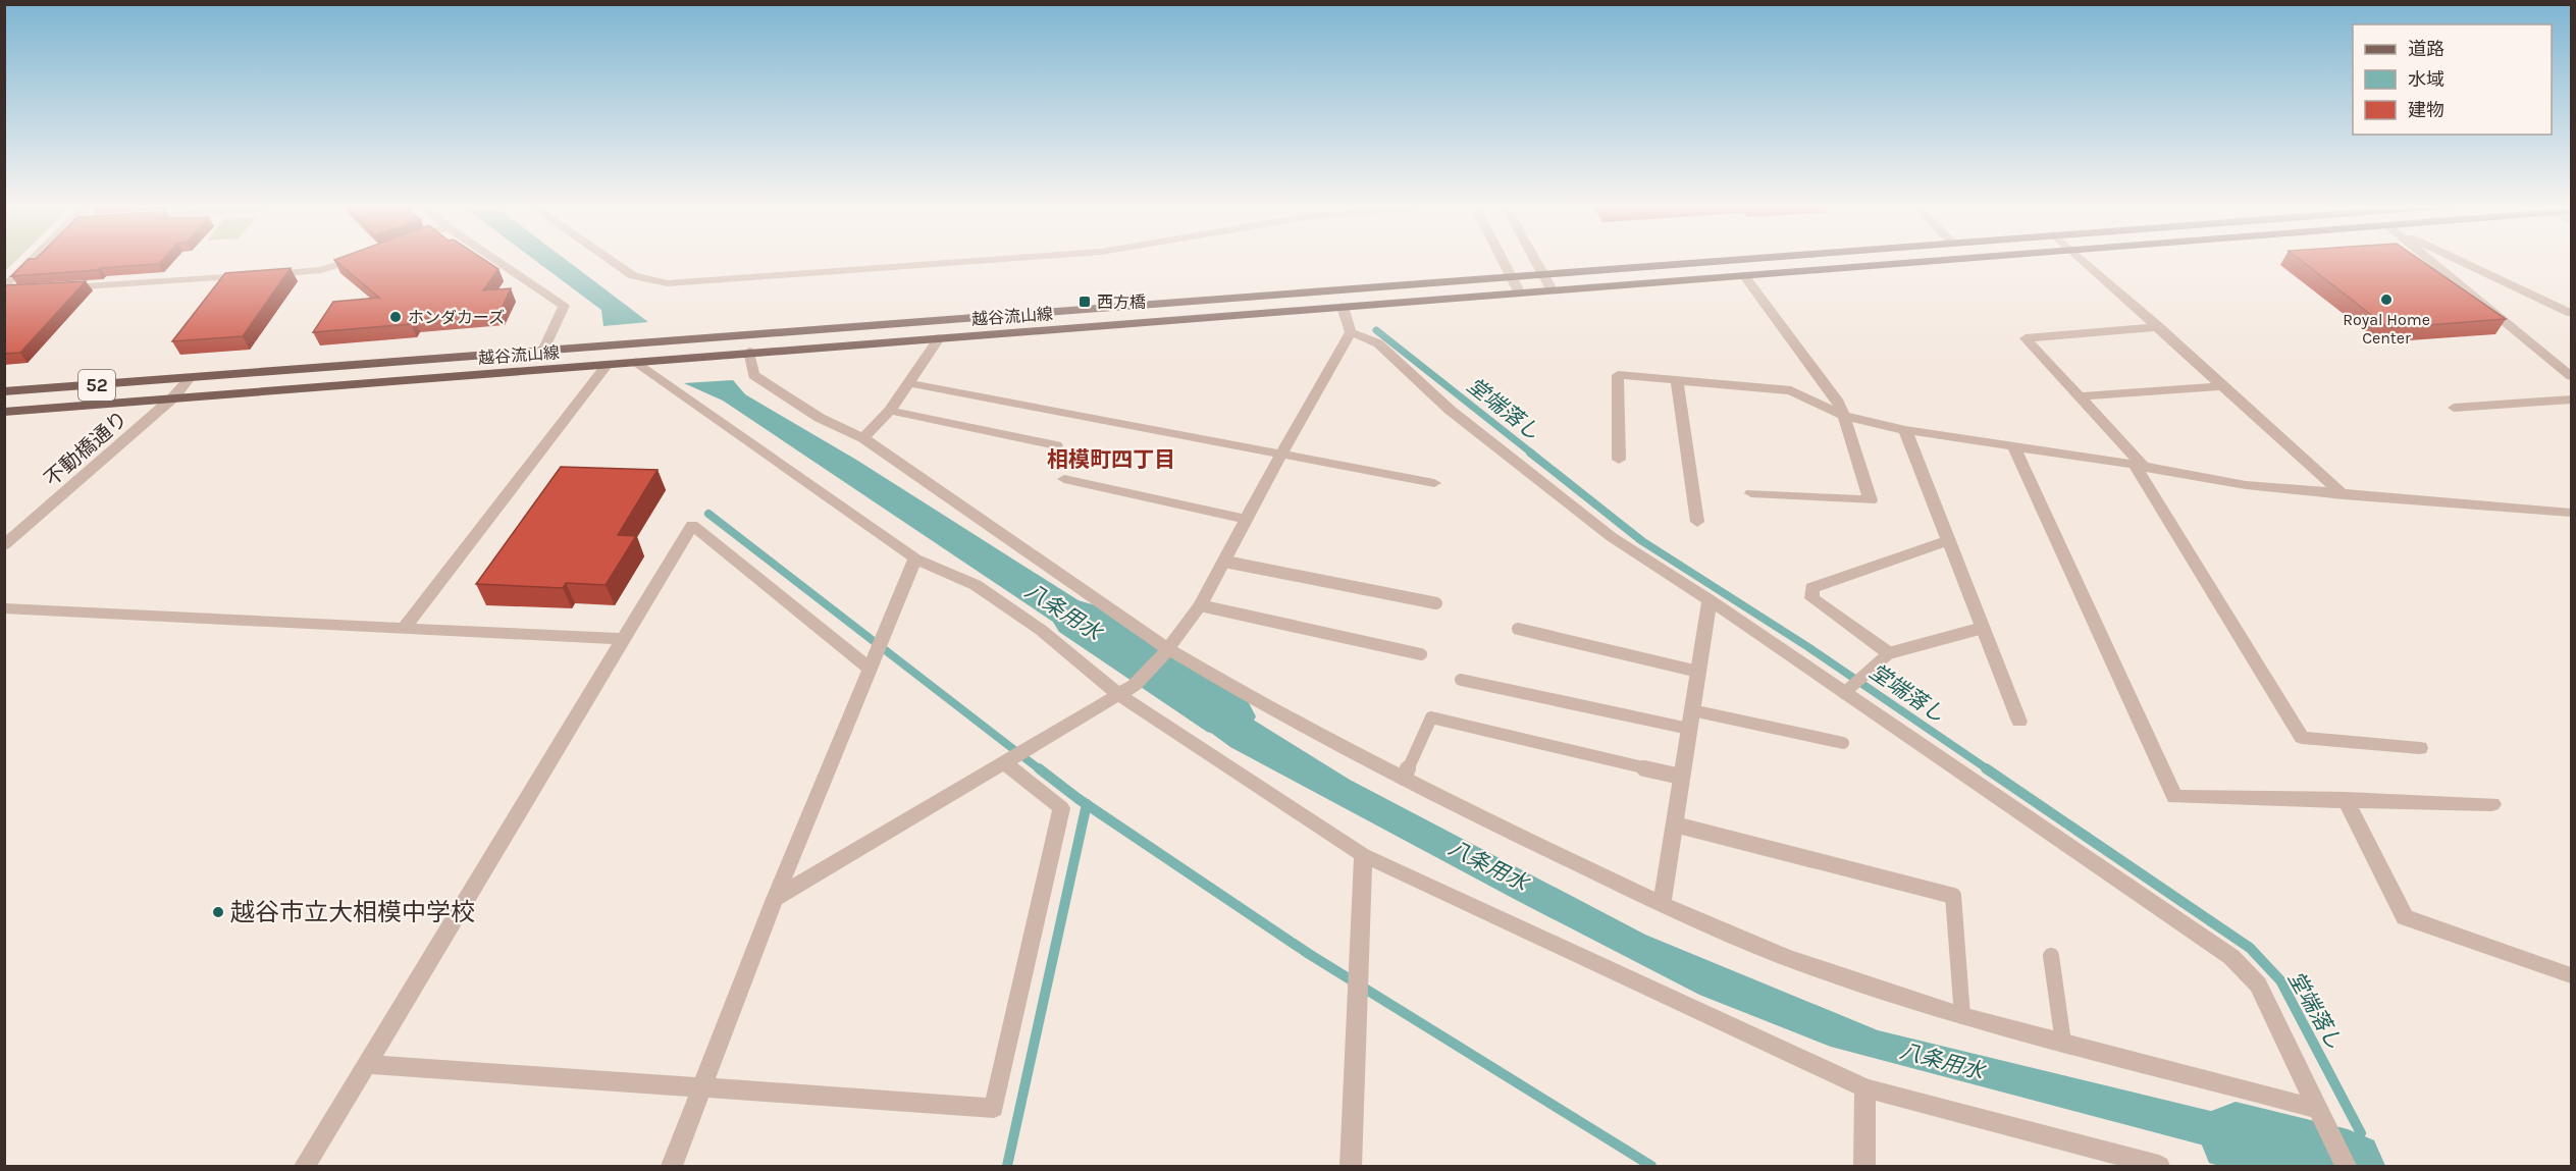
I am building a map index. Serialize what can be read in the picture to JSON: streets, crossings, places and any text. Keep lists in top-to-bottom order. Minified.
{"streets":{"main road":["越谷流山線","52"],"street":["不動橋通り"]},"crossings":[["越谷流山線","不動橋通り"]],"districts":["相模町四丁目"],"water":["堂端落し","八条用水"],"places":{"other":["Royal Home Center","ホンダカーズ","越谷市立大相模中学校"],"transit":["西方橋"]},"legend":["道路","水域","建物"]}
